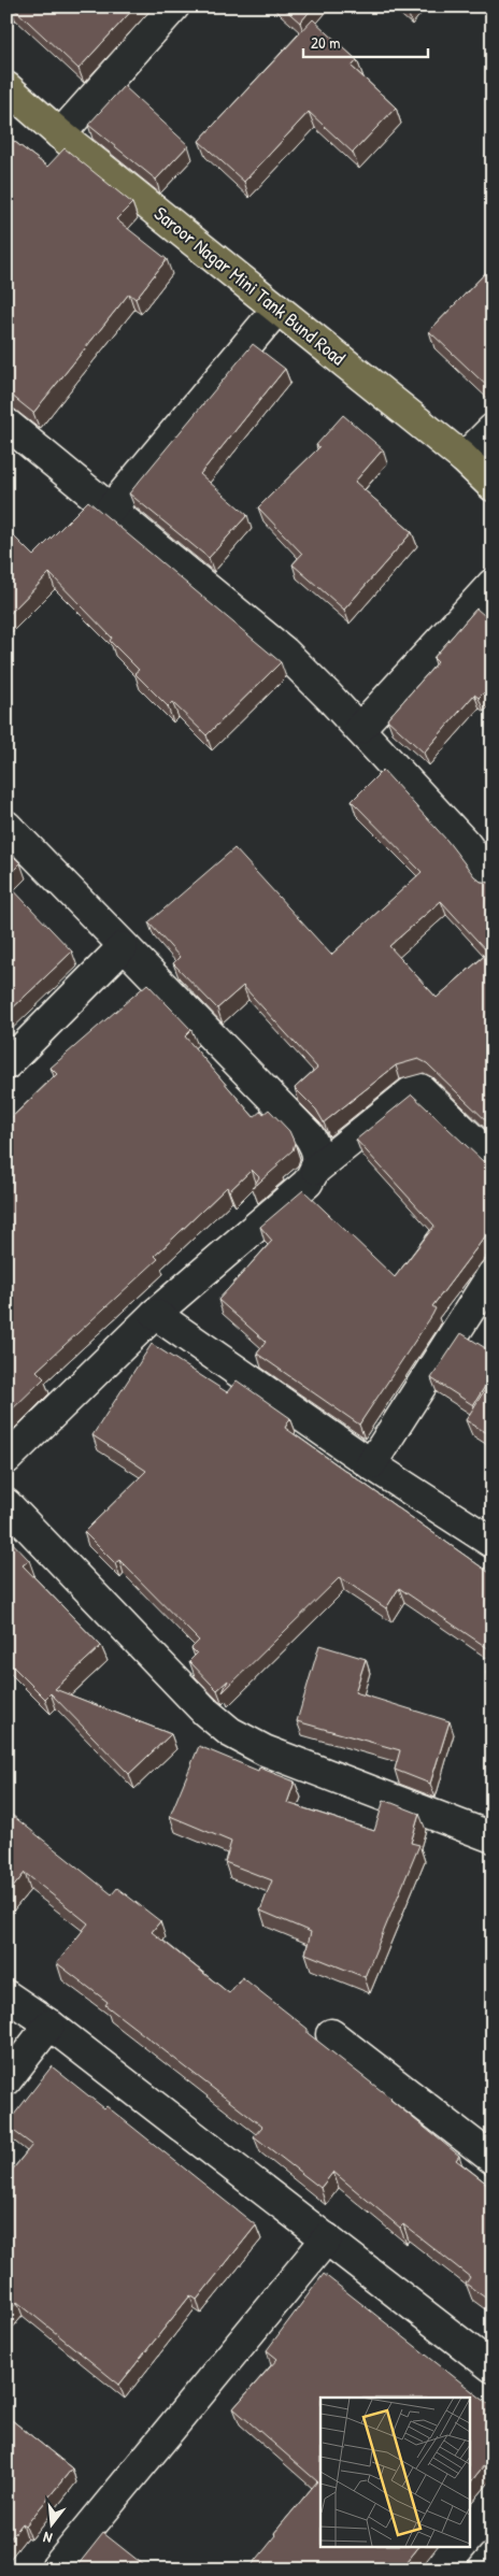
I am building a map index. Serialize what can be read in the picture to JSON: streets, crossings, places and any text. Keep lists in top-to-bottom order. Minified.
{"streets":{"main road":["Saroor Nagar Mini Tank Bund Road"]},"scale_bar":"20 m","north":"bottom"}
